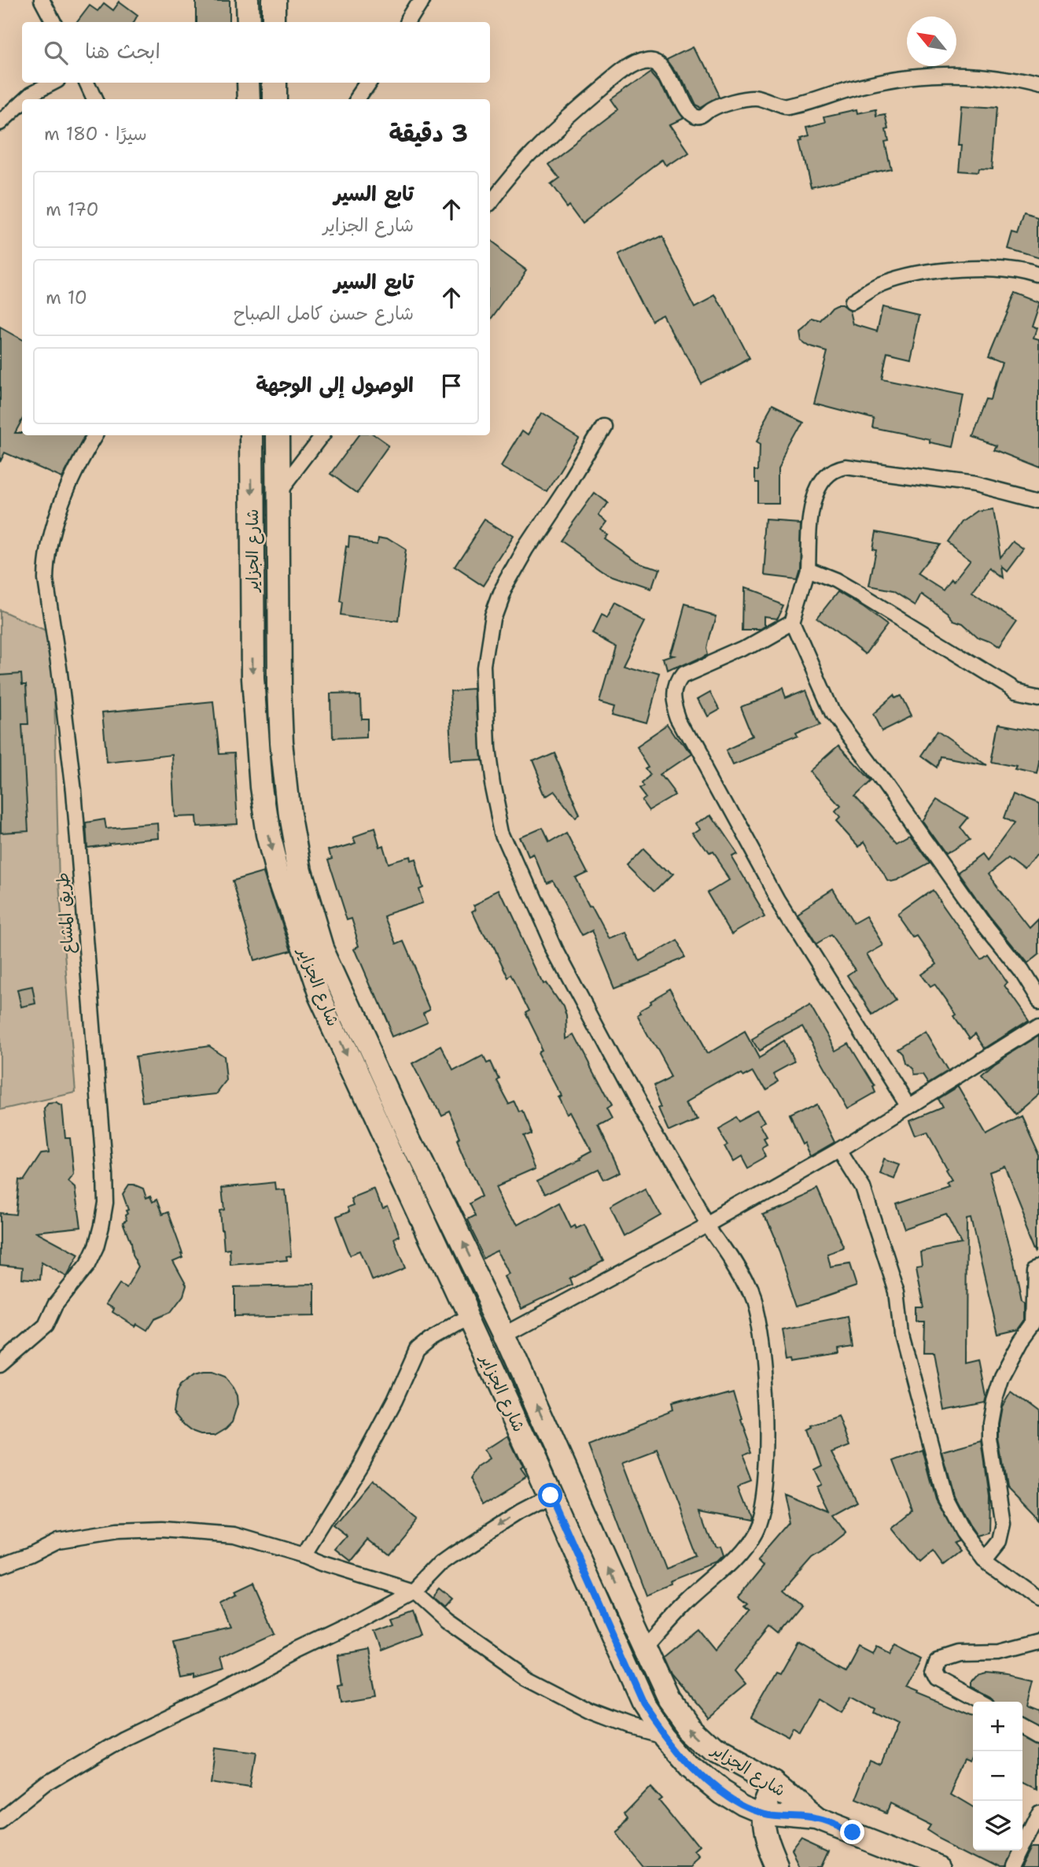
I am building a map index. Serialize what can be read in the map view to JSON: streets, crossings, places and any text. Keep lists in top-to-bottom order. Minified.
{"streets":{"main road":["شارع الجزاير"],"street":["طريق المشاع"]},"north":"top left","page":{"search":"ابحث هنا","heading":["3 دقيقة","سيرًا · 180 m"],"list":[["تابع السير","شارع الجزاير","170 m"],["تابع السير","شارع حسن كامل الصباح","10 m"],"الوصول إلى الوجهة"],"map_buttons":["+","−"]}}
